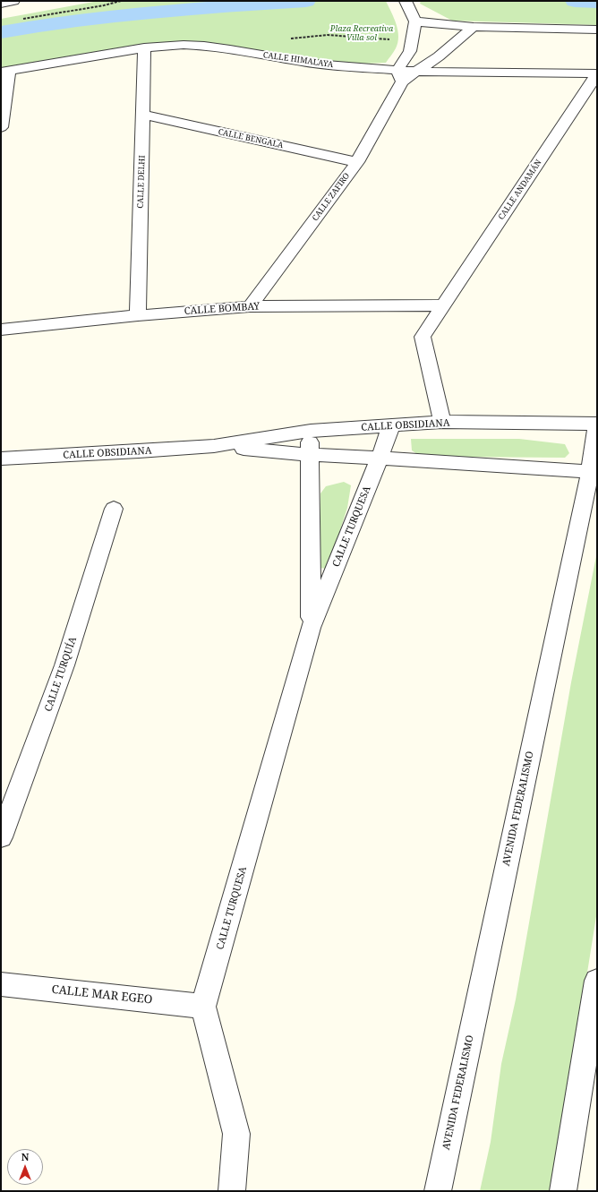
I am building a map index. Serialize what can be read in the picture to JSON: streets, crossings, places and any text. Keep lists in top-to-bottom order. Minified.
{"streets":{"street":["CALLE HIMALAYA","CALLE BENGALA","CALLE DELHI","CALLE ANDAMÁN","CALLE ZAFIRO","CALLE BOMBAY","CALLE OBSIDIANA","CALLE TURQUESA","CALLE TURQUÍA","AVENIDA FEDERALISMO","CALLE MAR EGEO"]},"crossings":[["CALLE HIMALAYA","CALLE DELHI"],["CALLE HIMALAYA","CALLE ZAFIRO"],["CALLE BENGALA","CALLE DELHI"],["CALLE BENGALA","CALLE ZAFIRO"],["CALLE DELHI","CALLE BOMBAY"],["CALLE ANDAMÁN","CALLE BOMBAY"],["CALLE ANDAMÁN","CALLE OBSIDIANA"],["CALLE ZAFIRO","CALLE BOMBAY"],["CALLE OBSIDIANA","CALLE TURQUESA"],["CALLE OBSIDIANA","AVENIDA FEDERALISMO"],["CALLE TURQUESA","CALLE MAR EGEO"]],"parks":["Plaza Recreativa Villa sol"],"north":"top"}
